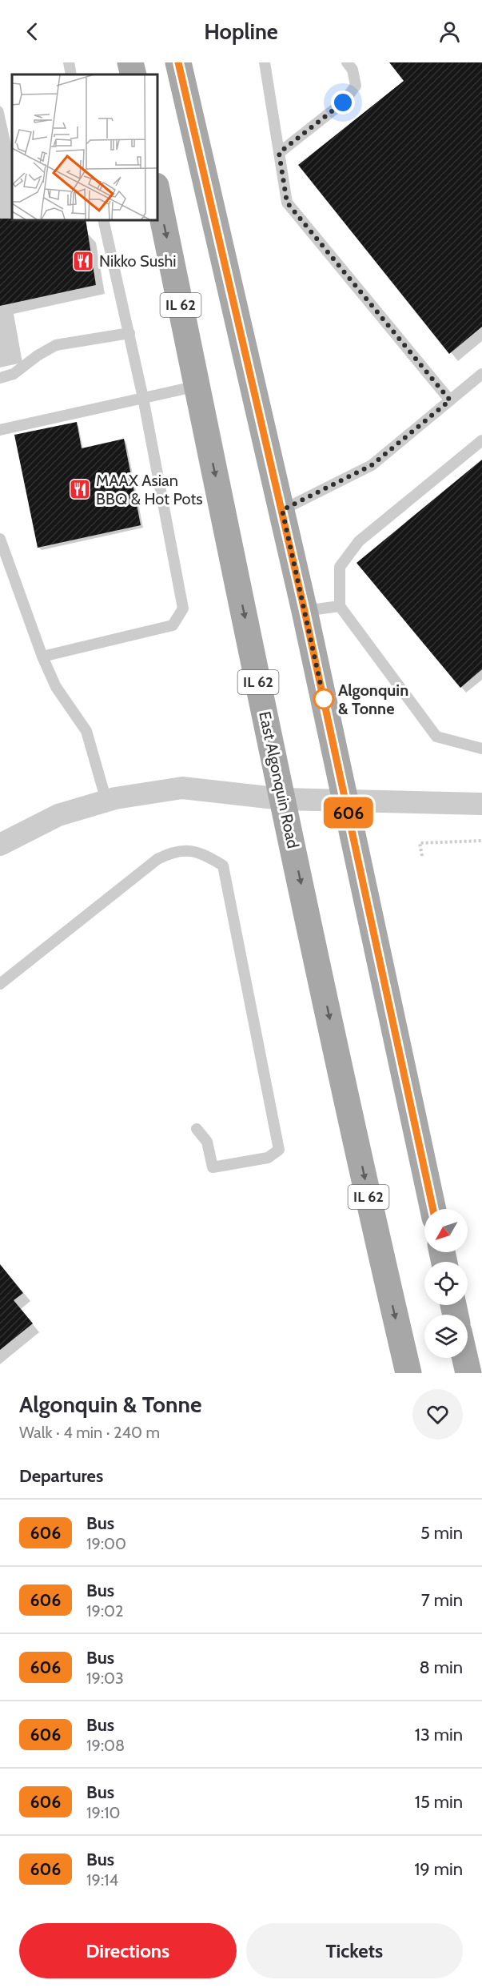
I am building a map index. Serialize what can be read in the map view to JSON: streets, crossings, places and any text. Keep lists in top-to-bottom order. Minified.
{"streets":{"main road":["IL 62","East Algonquin Road"]},"places":{"restaurant":["Nikko Sushi","MAAX Asian BBQ & Hot Pots"],"other":["Algonquin & Tonne"]},"lines":["bus line 606"],"north":"bottom left","page":{"header":"Hopline","on_map":"606","heading":[["Algonquin & Tonne","Walk · 4 min · 240 m"],"Departures"],"list":[{"mark":"606","name":"Bus","note":"19:00","value":"5 min"},{"mark":"606","name":"Bus","note":"19:02","value":"7 min"},{"mark":"606","name":"Bus","note":"19:03","value":"8 min"},{"mark":"606","name":"Bus","note":"19:08","value":"13 min"},{"mark":"606","name":"Bus","note":"19:10","value":"15 min"},{"mark":"606","name":"Bus","note":"19:14","value":"19 min"}],"buttons":["Directions","Tickets"]}}
